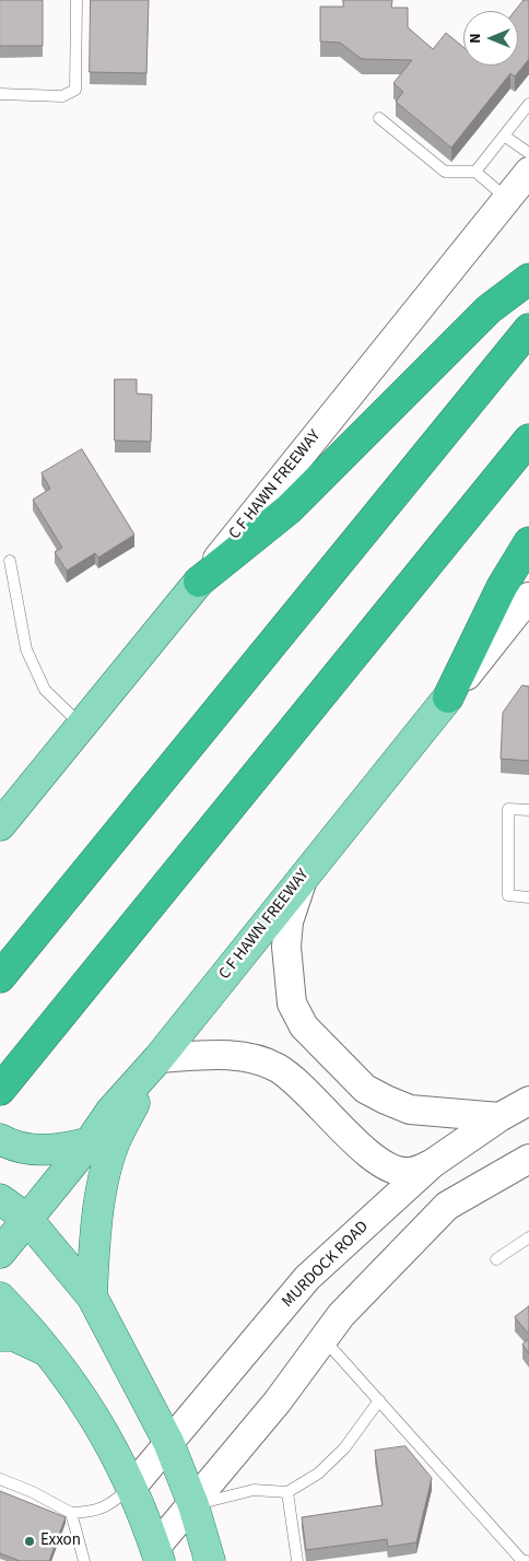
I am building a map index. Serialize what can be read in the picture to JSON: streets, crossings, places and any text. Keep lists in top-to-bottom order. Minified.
{"streets":{"main road":["C F HAWN FREEWAY","MURDOCK ROAD"]},"places":["Exxon"],"north":"left"}
